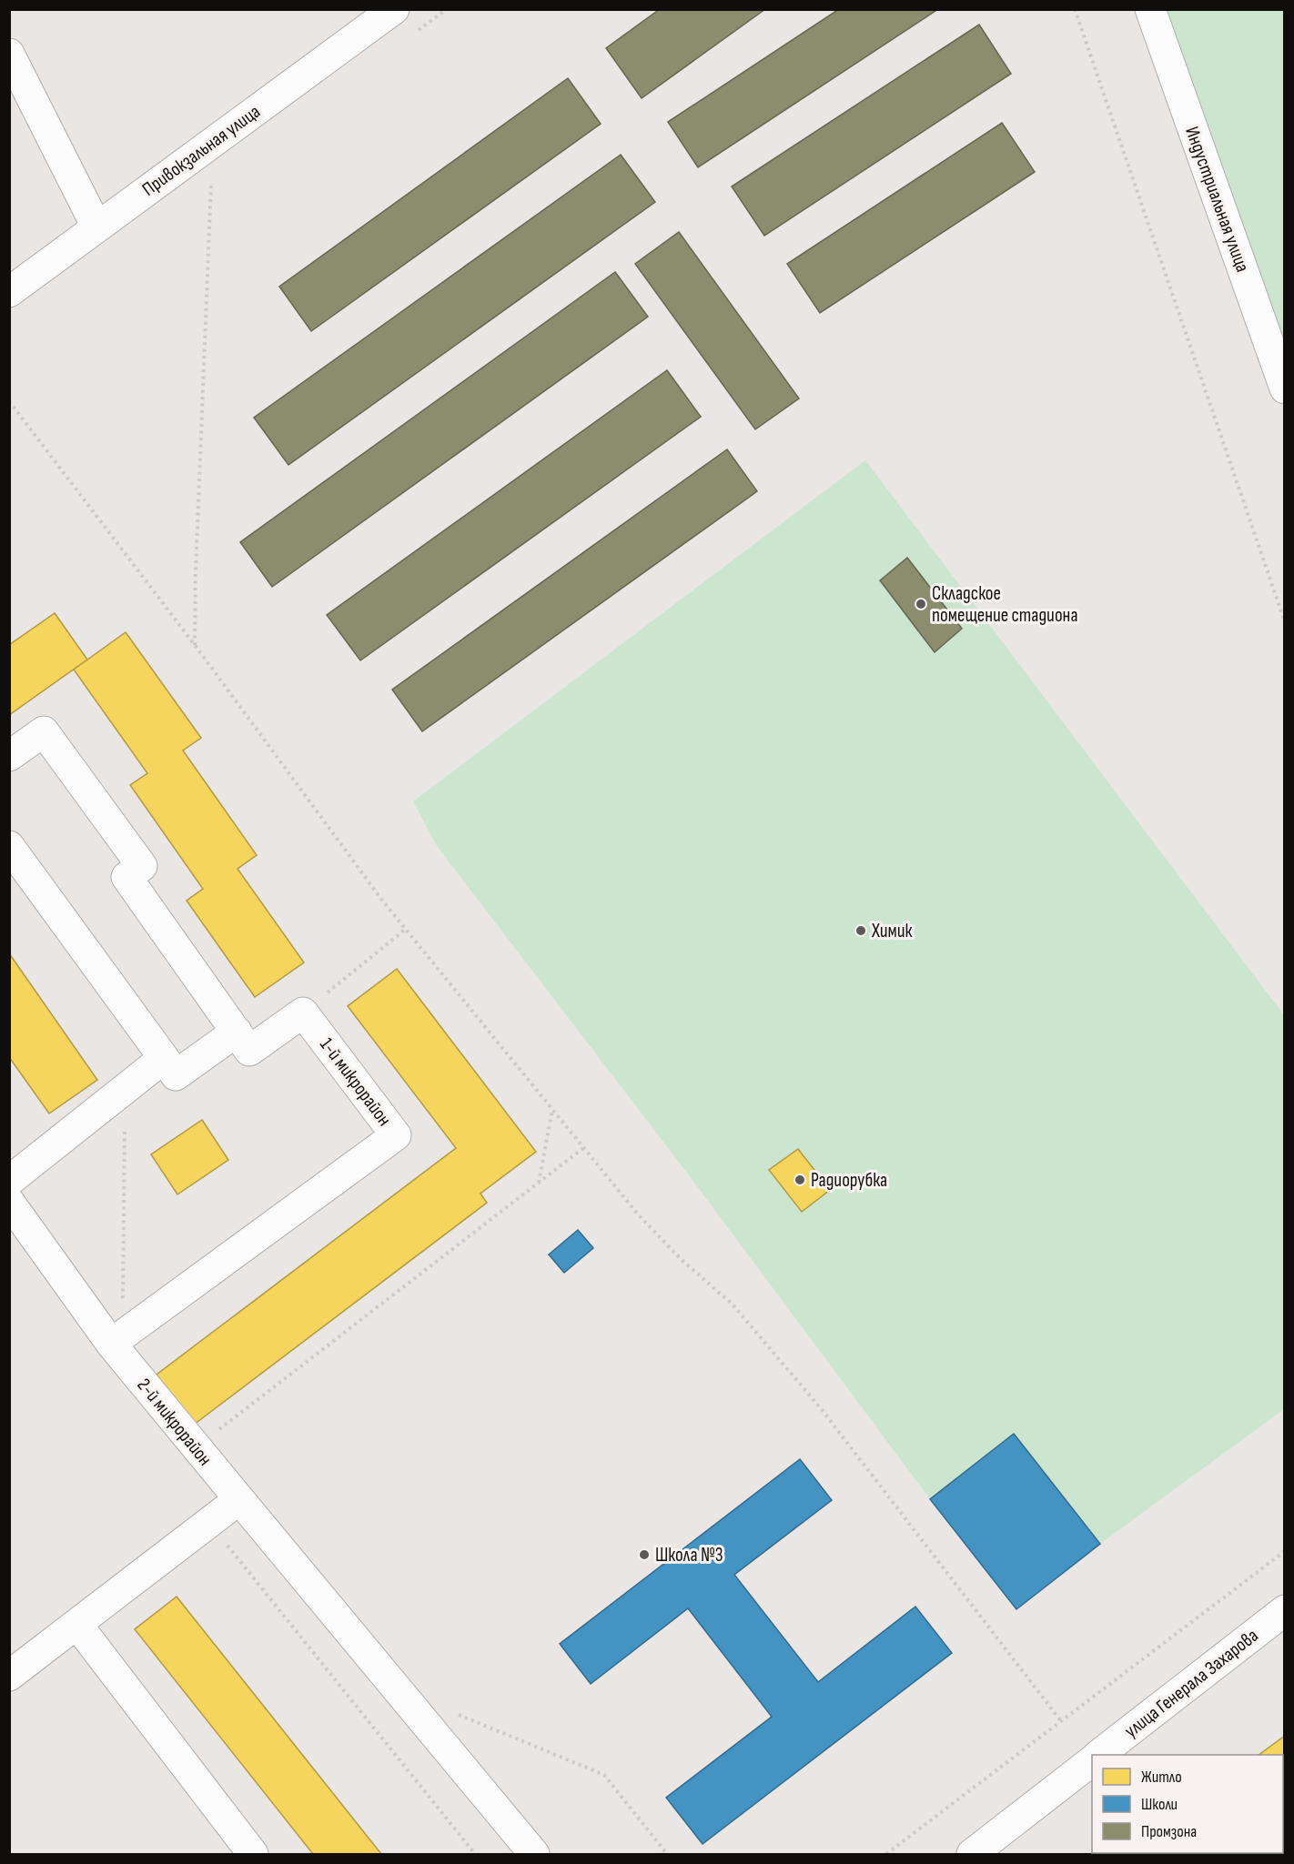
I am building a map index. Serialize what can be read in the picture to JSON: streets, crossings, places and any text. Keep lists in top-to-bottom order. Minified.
{"streets":{"street":["Привокзальная улица","Индустриальная улица","1-й микрорайон","2-й микрорайон","улица Генерала Захарова"]},"crossings":[["1-й микрорайон","2-й микрорайон"]],"places":["Складское помещение стадиона","Химик","Радиорубка","Школа №3"],"legend":["Житло","Школи","Промзона"]}
